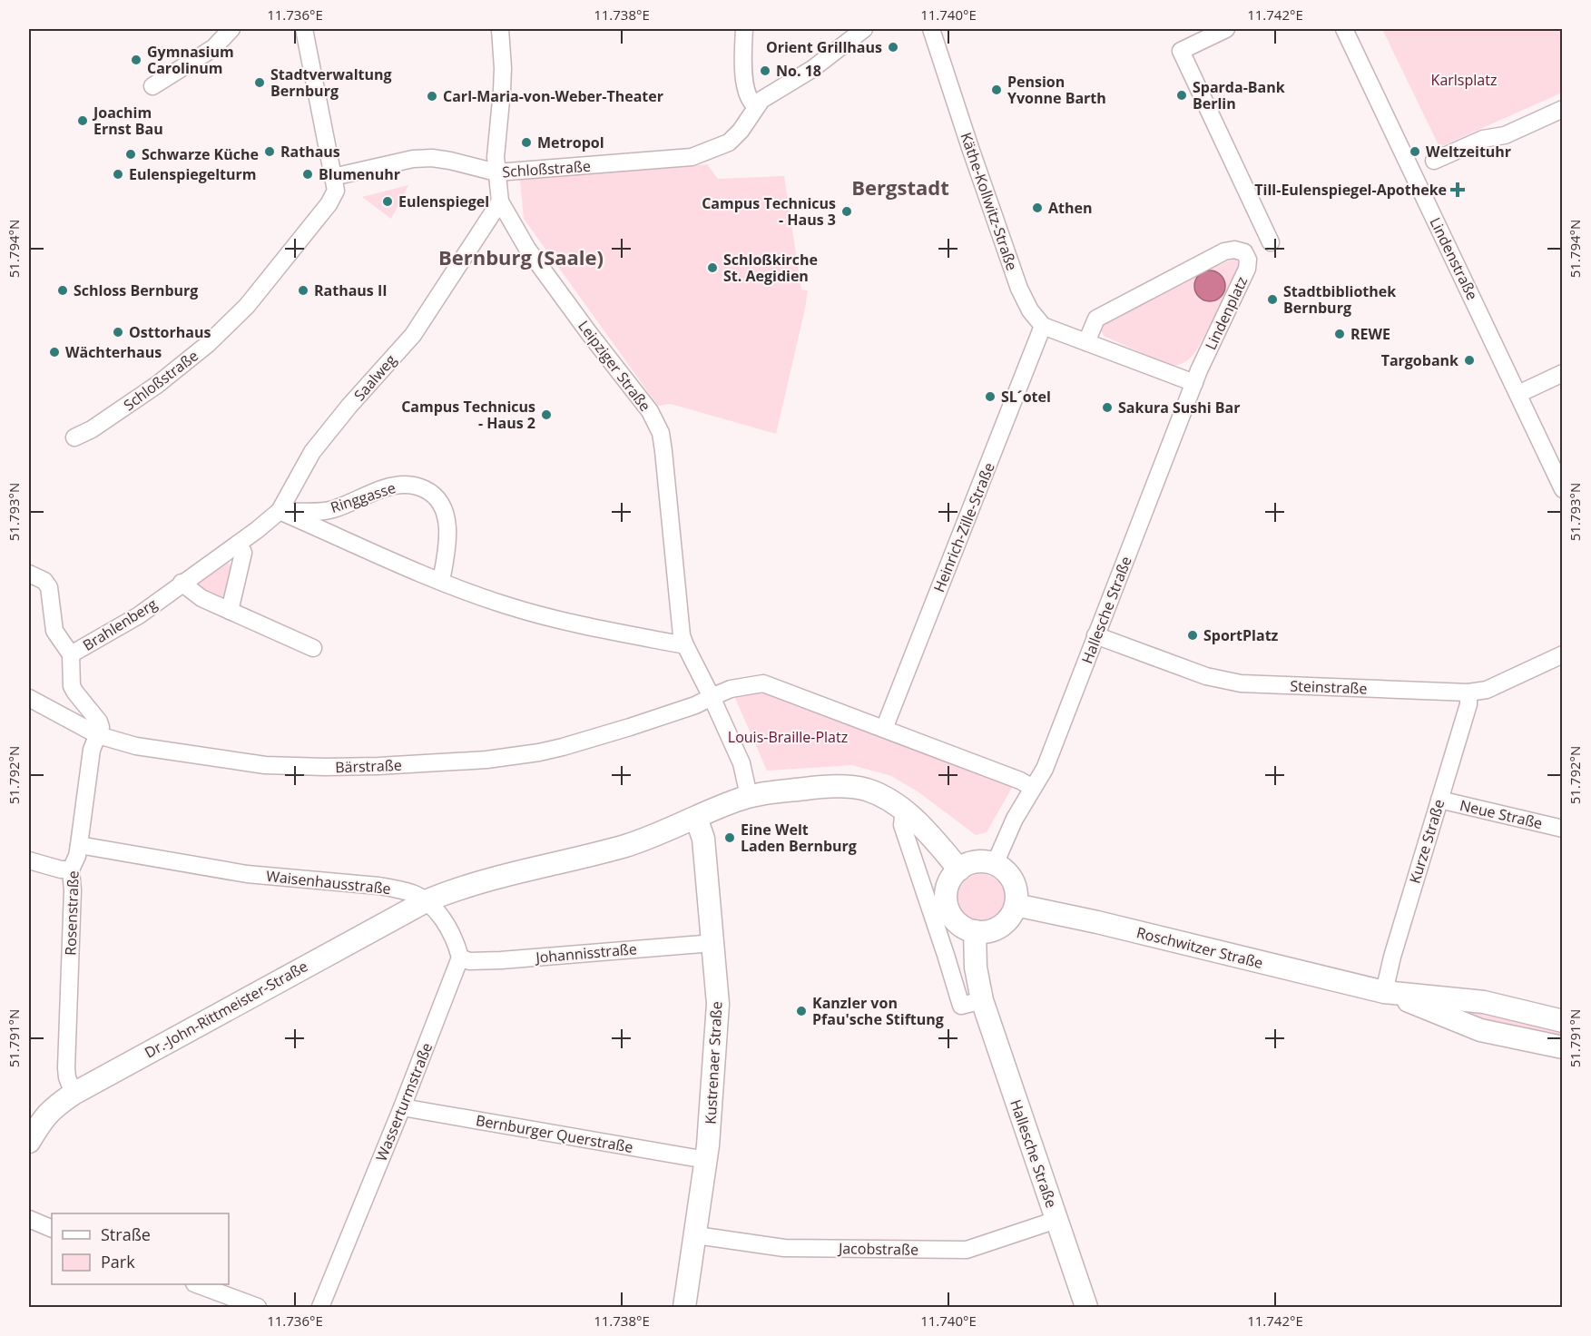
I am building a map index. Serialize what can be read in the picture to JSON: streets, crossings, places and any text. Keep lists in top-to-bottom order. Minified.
{"streets":{"street":["Schloßstraße","Käthe-Kollwitz-Straße","Lindenstraße","Lindenplatz","Leipziger Straße","Saalweg","Ringgasse","Heinrich-Zille-Straße","Hallesche Straße","Brahlenberg","Steinstraße","Bärstraße","Neue Straße","Kurze Straße","Waisenhausstraße","Rosenstraße","Roschwitzer Straße","Johannisstraße","Dr.-John-Rittmeister-Straße","Kustrenaer Straße","Wasserturmstraße","Bernburger Querstraße","Jacobstraße"]},"crossings":[["Schloßstraße","Leipziger Straße"],["Käthe-Kollwitz-Straße","Heinrich-Zille-Straße"],["Lindenplatz","Hallesche Straße"],["Leipziger Straße","Saalweg"],["Leipziger Straße","Ringgasse"],["Saalweg","Ringgasse"],["Saalweg","Brahlenberg"],["Hallesche Straße","Steinstraße"],["Hallesche Straße","Roschwitzer Straße"],["Hallesche Straße","Jacobstraße"],["Brahlenberg","Bärstraße"],["Brahlenberg","Rosenstraße"],["Steinstraße","Kurze Straße"],["Bärstraße","Rosenstraße"],["Neue Straße","Kurze Straße"],["Kurze Straße","Roschwitzer Straße"],["Waisenhausstraße","Rosenstraße"],["Waisenhausstraße","Dr.-John-Rittmeister-Straße"],["Rosenstraße","Dr.-John-Rittmeister-Straße"],["Johannisstraße","Kustrenaer Straße"],["Johannisstraße","Wasserturmstraße"],["Kustrenaer Straße","Bernburger Querstraße"],["Kustrenaer Straße","Jacobstraße"],["Wasserturmstraße","Bernburger Querstraße"]],"districts":["Bergstadt","Bernburg (Saale)"],"parks":["Karlsplatz","Louis-Braille-Platz"],"places":{"other":["Orient Grillhaus","Gymnasium Carolinum","No. 18","Stadtverwaltung Bernburg","Pension Yvonne Barth","Sparda-Bank Berlin","Carl-Maria-von-Weber-Theater","Joachim Ernst Bau","Metropol","Rathaus","Weltzeituhr","Schwarze Küche","Eulenspiegelturm","Blumenuhr","Eulenspiegel","Athen","Campus Technicus - Haus 3","Schloßkirche St. Aegidien","Schloss Bernburg","Rathaus II","Stadtbibliothek Bernburg","Osttorhaus","REWE","Wächterhaus","Targobank","SL´otel","Sakura Sushi Bar","Campus Technicus - Haus 2","SportPlatz","Eine Welt Laden Bernburg","Kanzler von Pfau'sche Stiftung"],"health":["Till-Eulenspiegel-Apotheke"]},"legend":["Straße","Park"],"coordinates":["11.736°E","11.738°E","11.740°E","11.742°E","51.794°N","51.793°N","51.792°N","51.791°N"]}
